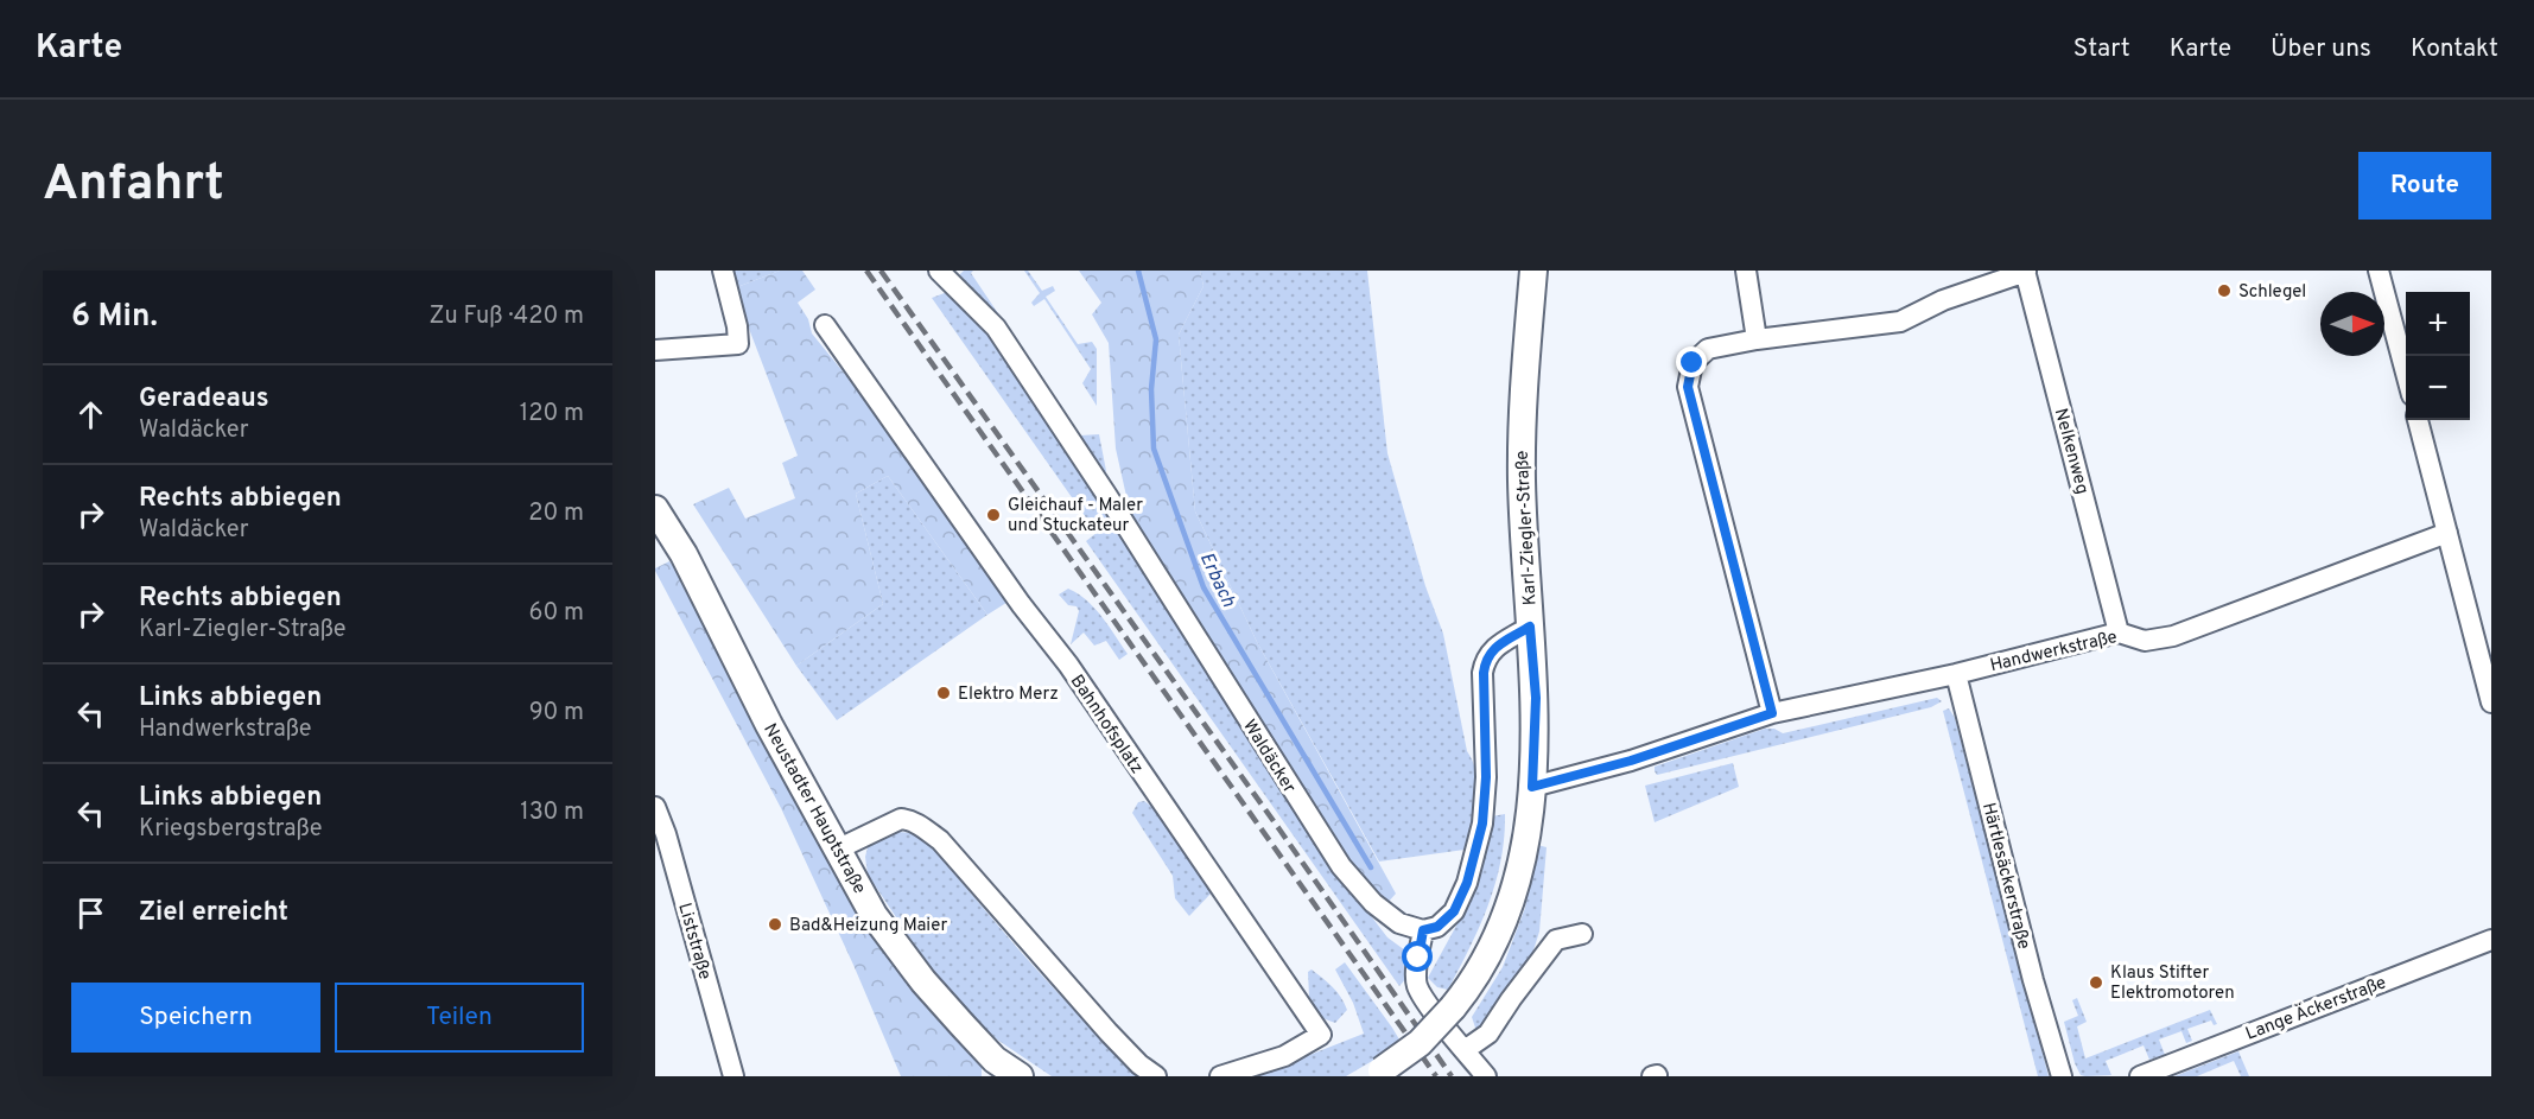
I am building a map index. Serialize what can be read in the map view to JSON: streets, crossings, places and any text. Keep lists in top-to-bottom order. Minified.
{"streets":{"street":["Nelkenweg","Karl-Ziegler-Straße","Handwerkstraße","Bahnhofsplatz","Waldäcker","Neustadter Hauptstraße","Härtlesäckerstraße","Liststraße","Lange Äckerstraße"]},"crossings":[["Nelkenweg","Handwerkstraße"],["Karl-Ziegler-Straße","Handwerkstraße"],["Handwerkstraße","Härtlesäckerstraße"]],"water":["Erbach"],"places":["Schlegel","Gleichauf - Maler und Stuckateur","Elektro Merz","Bad&Heizung Maier","Klaus Stifter Elektromotoren"],"north":"right","page":{"header":"Karte","nav":["Start","Karte","Über uns","Kontakt"],"buttons":["Route",["Speichern","Teilen"]],"title":"Anfahrt","heading":["6 Min.","Zu Fuß · 420 m"],"map_buttons":["+","−"],"list":[["Geradeaus","Waldäcker","120 m"],["Rechts abbiegen","Waldäcker","20 m"],["Rechts abbiegen","Karl-Ziegler-Straße","60 m"],["Links abbiegen","Handwerkstraße","90 m"],["Links abbiegen","Kriegsbergstraße","130 m"],"Ziel erreicht"]}}
